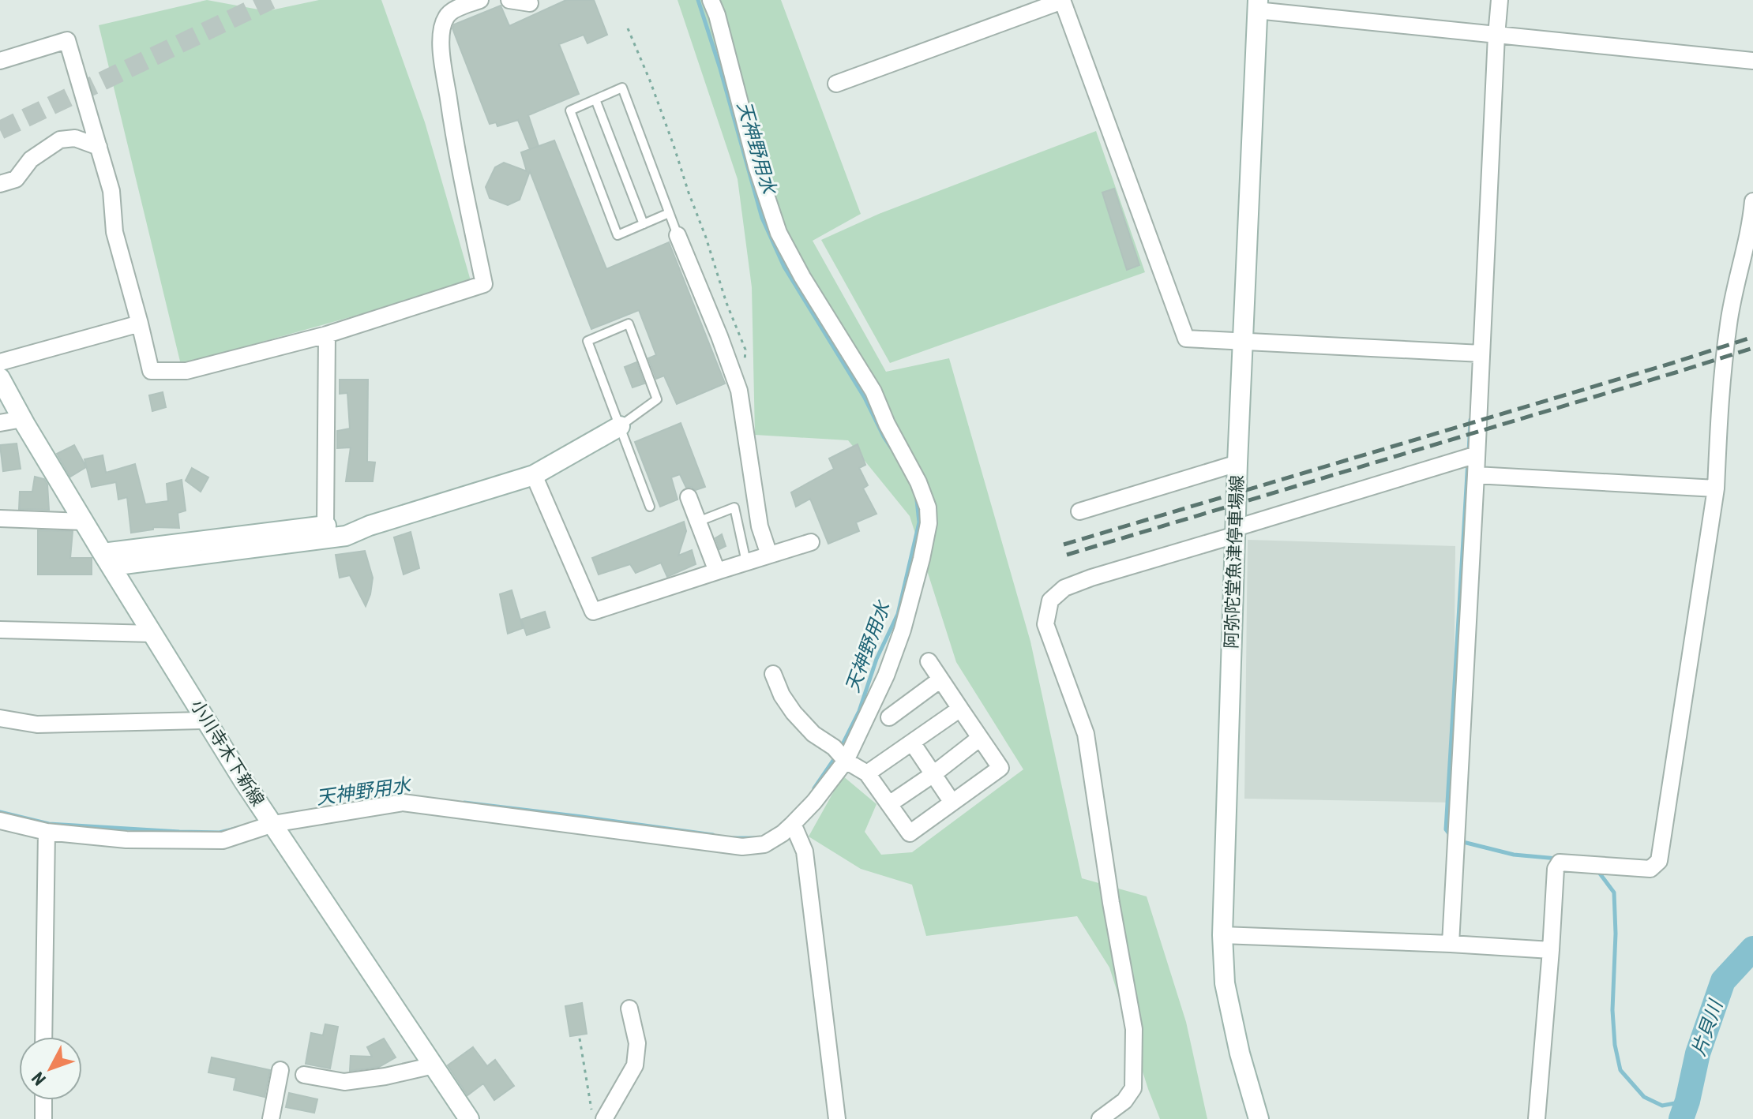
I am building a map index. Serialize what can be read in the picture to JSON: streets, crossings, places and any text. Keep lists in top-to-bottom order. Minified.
{"streets":{"main road":["阿弥陀堂魚津停車場線","小川寺木下新線"]},"water":["天神野用水","片貝川"],"north":"bottom left"}
